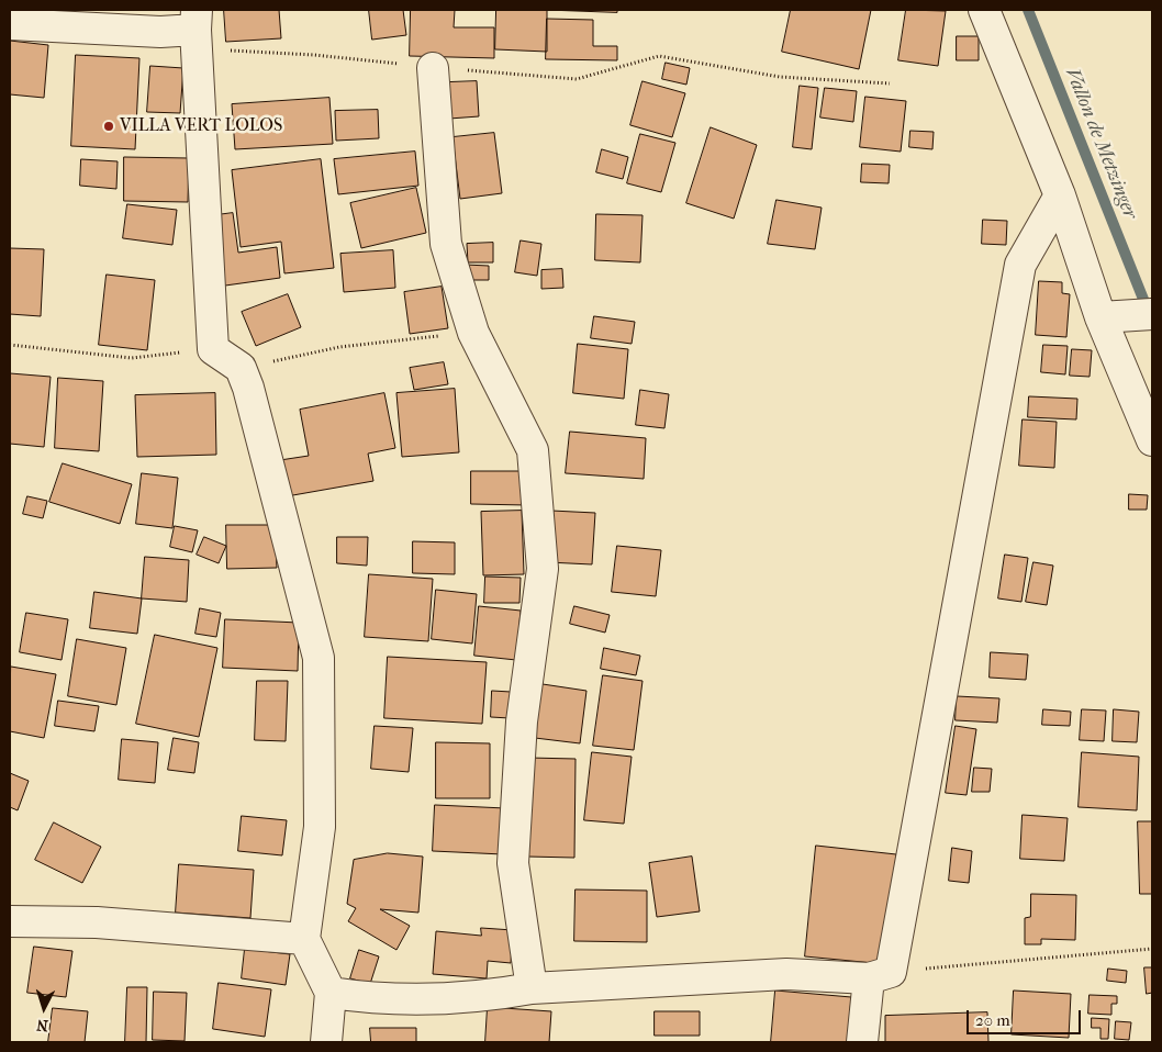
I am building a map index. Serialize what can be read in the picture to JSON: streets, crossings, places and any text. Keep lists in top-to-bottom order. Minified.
{"water":["Vallon de Metzinger"],"places":["VILLA VERT LOLOS"],"scale_bar":"20 m","north":"bottom"}
